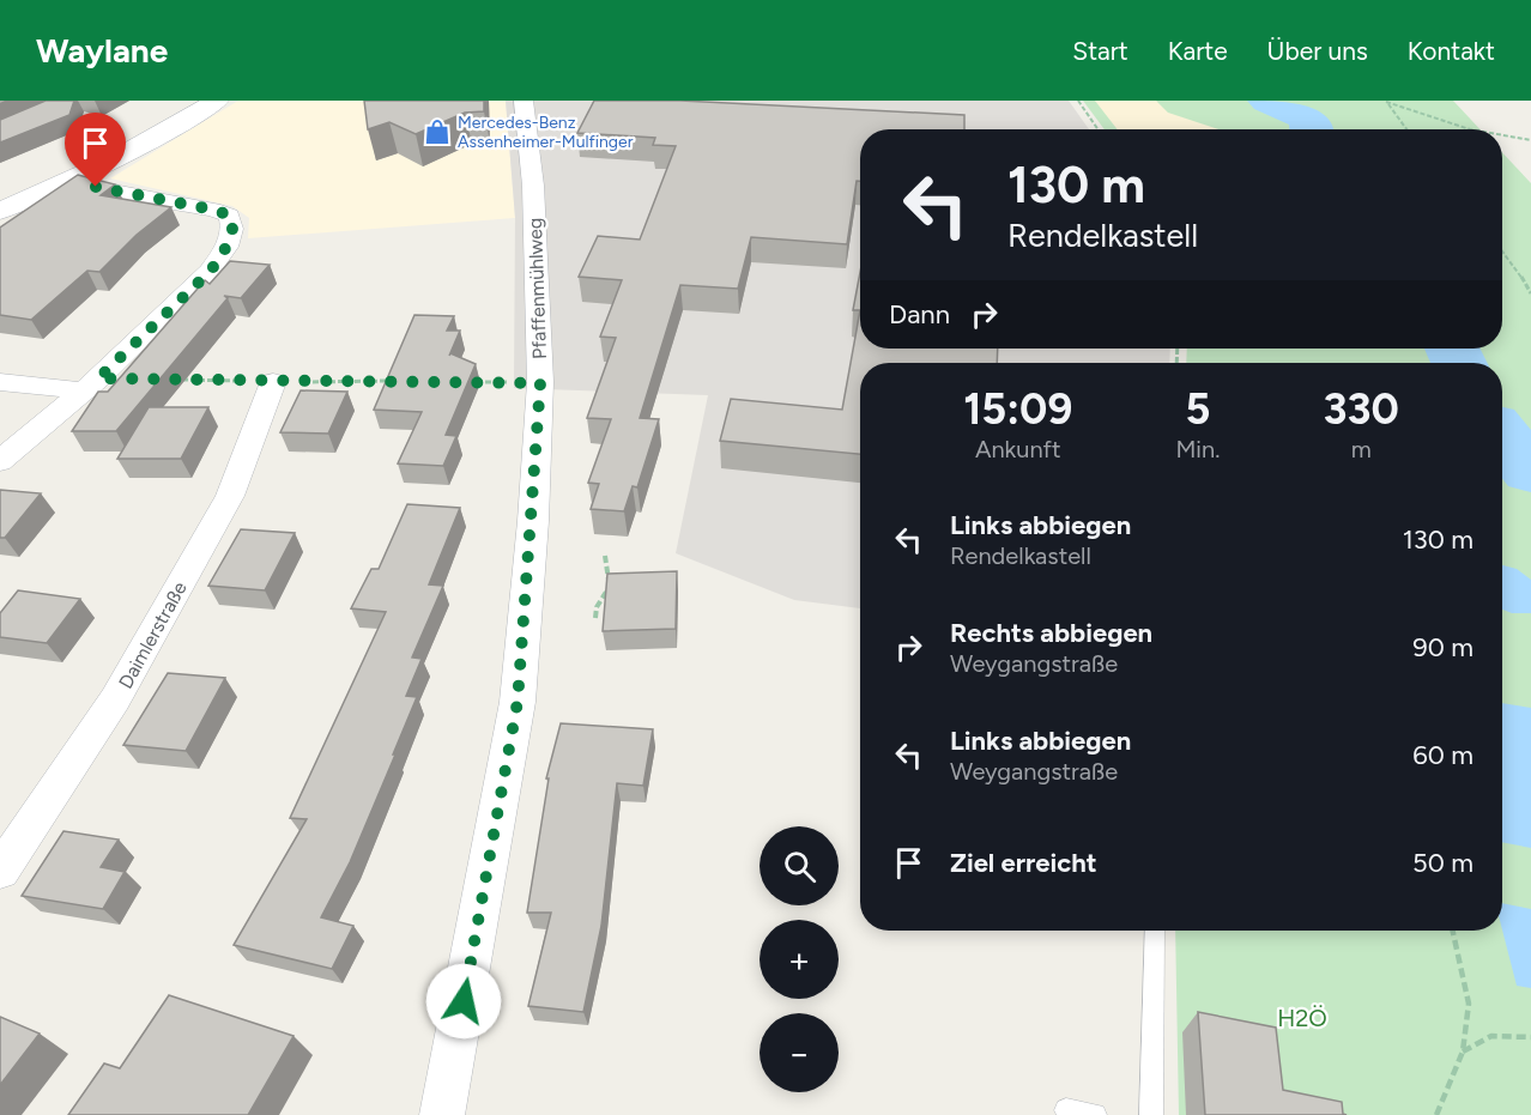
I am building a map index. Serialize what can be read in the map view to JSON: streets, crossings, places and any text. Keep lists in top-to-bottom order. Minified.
{"streets":{"street":["Pfaffenmühlweg","Daimlerstraße"]},"parks":["H2Ö"],"places":{"shop":["Mercedes-Benz Assenheimer-Mulfinger"]},"page":{"header":"Waylane","nav":["Start","Karte","Über uns","Kontakt"],"turn":["130 m","Rendelkastell"],"then":"Dann","eta":["15:09","Ankunft","5","Min.","330","m"],"list":[{"name":"Links abbiegen","note":"Rendelkastell","value":"130 m"},{"name":"Rechts abbiegen","note":"Weygangstraße","value":"90 m"},{"name":"Links abbiegen","note":"Weygangstraße","value":"60 m"},{"name":"Ziel erreicht","value":"50 m"}],"map_buttons":["+","−"]}}
